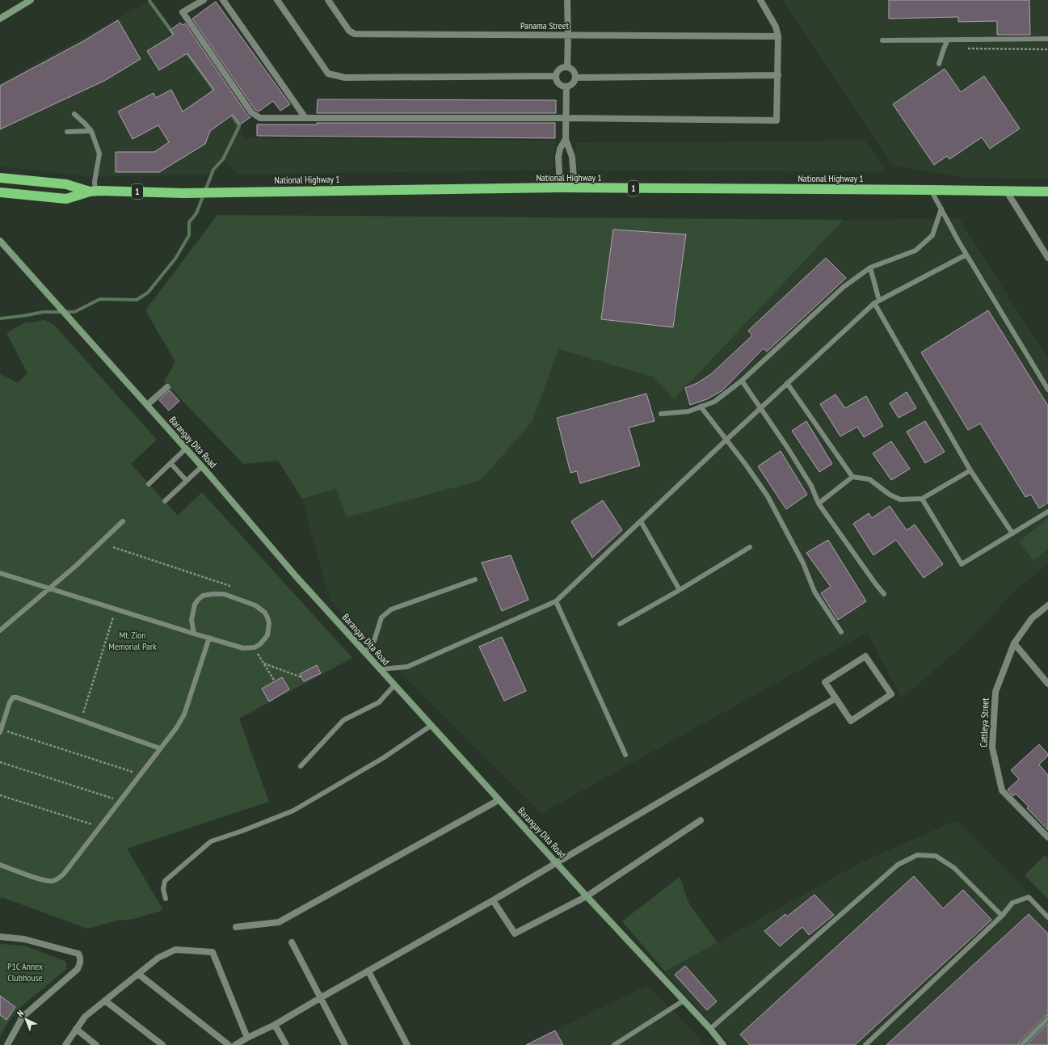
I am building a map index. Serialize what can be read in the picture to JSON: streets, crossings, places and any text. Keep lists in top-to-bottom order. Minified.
{"streets":{"highway":["National Highway 1","1"],"street":["Panama Street","Barangay Dita Road","Cattleya Street"]},"parks":["Mt. Zion Memorial Park","P1C Annex Clubhouse"],"north":"top left"}
